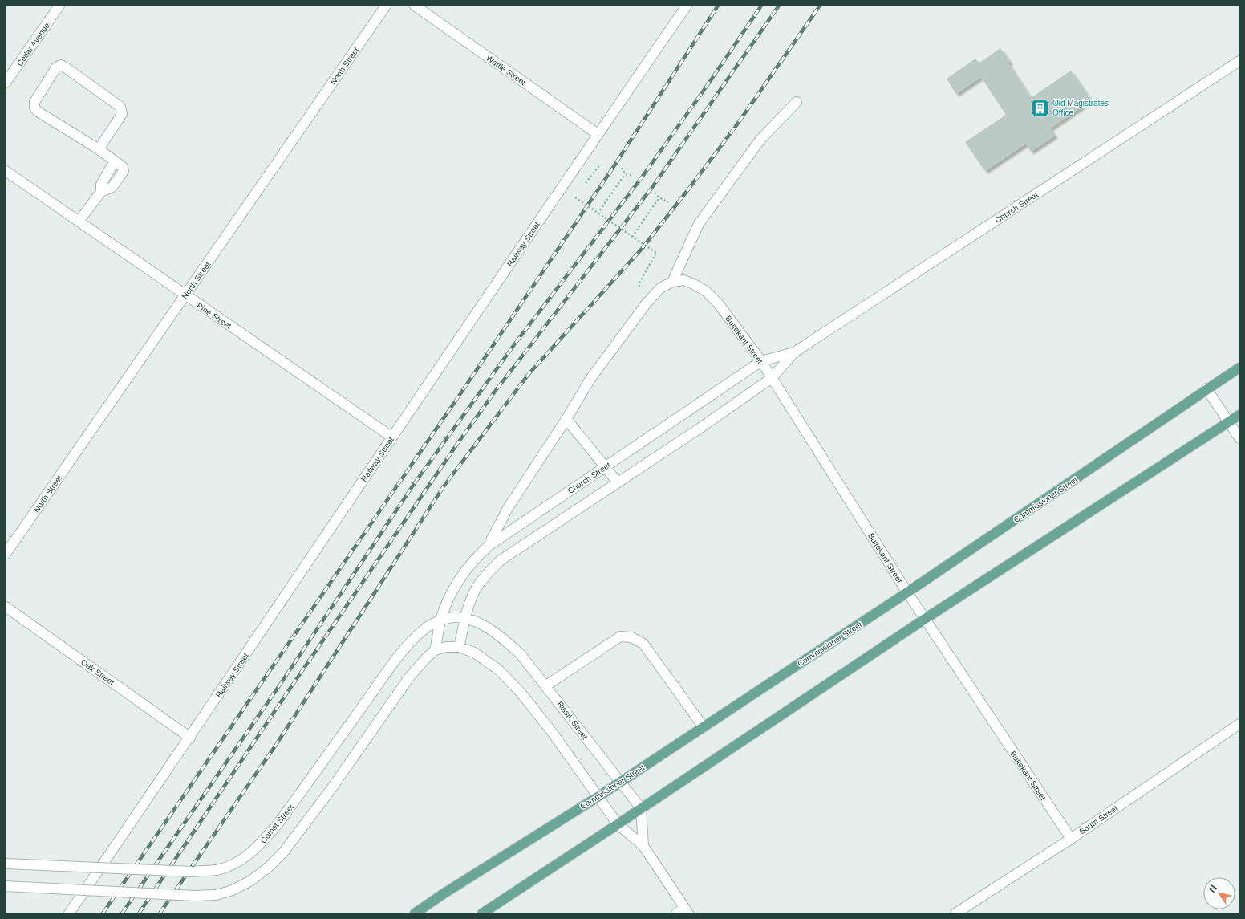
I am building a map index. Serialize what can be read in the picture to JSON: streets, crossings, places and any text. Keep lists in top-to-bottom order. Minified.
{"streets":{"main road":["Commissioner Street"],"street":["Cedar Avenue","North Street","Wattle Street","Church Street","Railway Street","Pine Street","Buitekant Street","Oak Street","Rissik Street","South Street","Comet Street"]},"crossings":[["North Street","Pine Street"],["Wattle Street","Railway Street"],["Church Street","Buitekant Street"],["Church Street","Rissik Street"],["Church Street","Comet Street"],["Railway Street","Pine Street"],["Railway Street","Oak Street"],["Buitekant Street","Commissioner Street"],["Buitekant Street","South Street"],["Commissioner Street","Rissik Street"],["Rissik Street","Comet Street"]],"places":{"building":["Old Magistrates Office"]},"north":"top left"}
